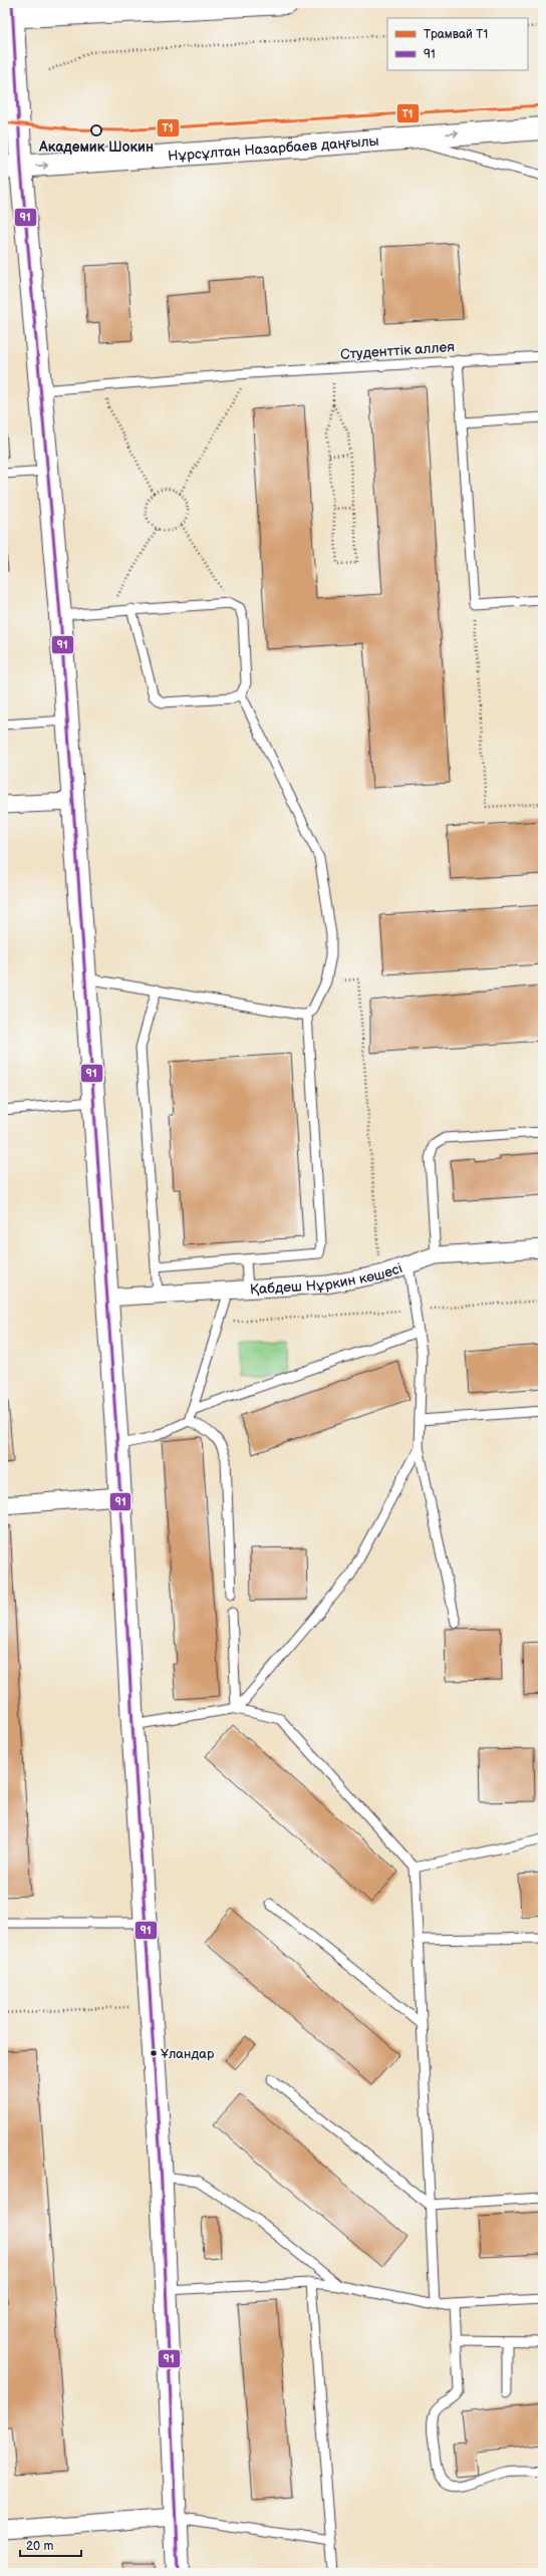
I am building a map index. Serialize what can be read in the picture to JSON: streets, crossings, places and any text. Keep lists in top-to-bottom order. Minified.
{"streets":{"main road":["Нұрсұлтан Назарбаев даңғылы"],"street":["Қабдеш Нұркин көшесі"],"lane":["Студенттік аллея"]},"places":["Академик Шокин","Ұландар"],"lines":["transit line 91","tram line T1"],"legend":["Трамвай T1","91"],"scale_bar":"20 m"}
